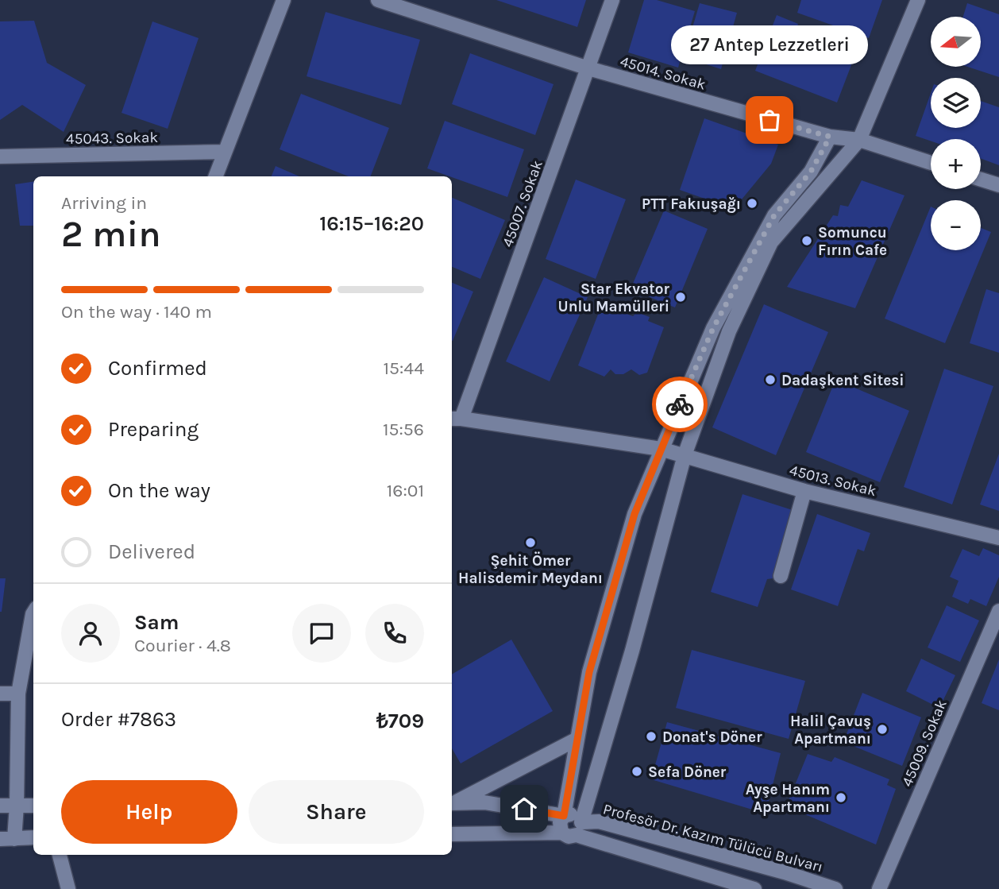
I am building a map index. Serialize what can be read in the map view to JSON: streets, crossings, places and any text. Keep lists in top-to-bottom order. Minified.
{"streets":{"street":["45014. Sokak","45043. Sokak","45007. Sokak","45013. Sokak","45009. Sokak","Profesör Dr. Kazım Tülücü Bulvarı"]},"crossings":[["45014. Sokak","45007. Sokak"],["45007. Sokak","45013. Sokak"]],"places":["27 Antep Lezzetleri","PTT Fakıuşağı","Somuncu Fırın Cafe","Star Ekvator Unlu Mamülleri","Dadaşkent Sitesi","Şehit Ömer Halisdemir Meydanı","Halil Çavuş Apartmanı","Donat's Döner","Sefa Döner","Ayşe Hanım Apartmanı"],"north":"left","page":{"map_buttons":["+","−"],"bubble":"27 Antep Lezzetleri","heading":["2 min","Arriving in","16:15–16:20"],"panel":["Sam","Courier · 4.8","Order #7863","₺709"],"bar":"On the way · 140 m","list":[["Confirmed","15:44"],["Preparing","15:56"],["On the way","16:01"],"Delivered"],"buttons":["Help","Share"]}}
